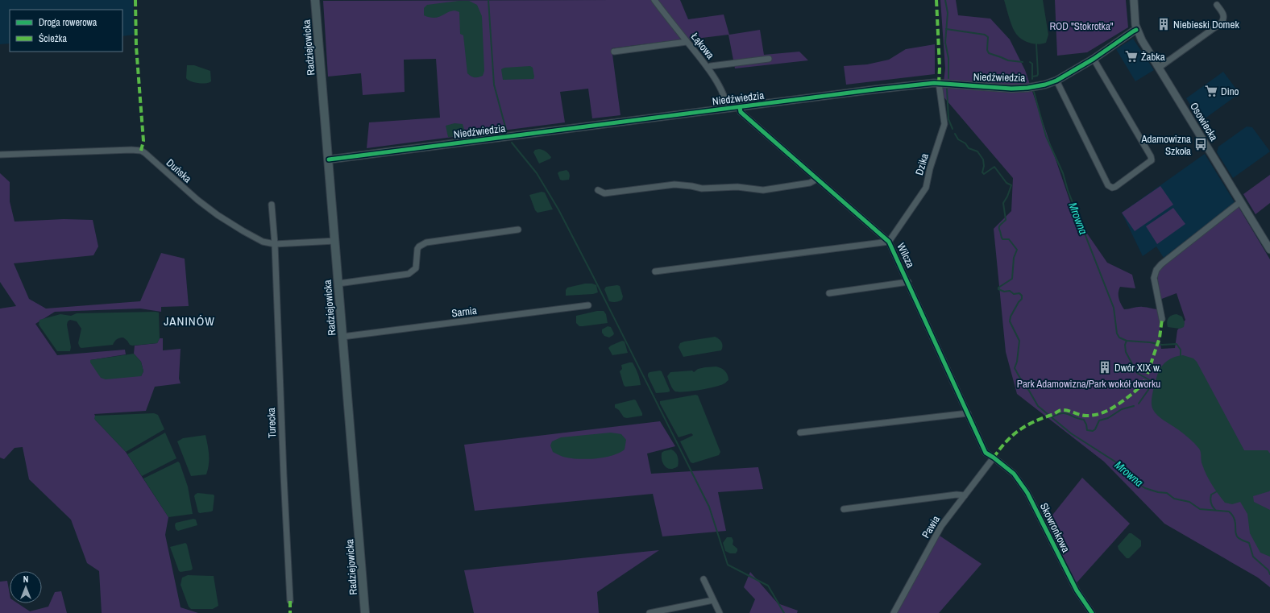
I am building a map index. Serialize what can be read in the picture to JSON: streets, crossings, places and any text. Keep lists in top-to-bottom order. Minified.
{"streets":{"main road":["Radziejowicka"],"street":["Łąkowa","Niedźwiedzia","Osowiecka","Dzika","Duńska","Wilcza","Sarnia","Turecka","Pawia","Skowronkowa"]},"crossings":[["Łąkowa","Niedźwiedzia"],["Radziejowicka","Niedźwiedzia"],["Radziejowicka","Duńska"],["Radziejowicka","Sarnia"],["Niedźwiedzia","Osowiecka"],["Niedźwiedzia","Dzika"],["Niedźwiedzia","Wilcza"],["Dzika","Wilcza"],["Duńska","Turecka"],["Wilcza","Pawia"],["Wilcza","Skowronkowa"],["Pawia","Skowronkowa"]],"districts":["JANINÓW"],"water":["Mrowna"],"parks":["ROD \"Stokrotka\"","Park Adamowizna/Park wokół dworku"],"places":{"building":["Niebieski Domek","Dwór XIX w."],"supermarket":["Żabka","Dino"],"bus stop":["Adamowizna Szkoła"]},"legend":["Droga rowerowa","Ścieżka"],"north":"top"}
